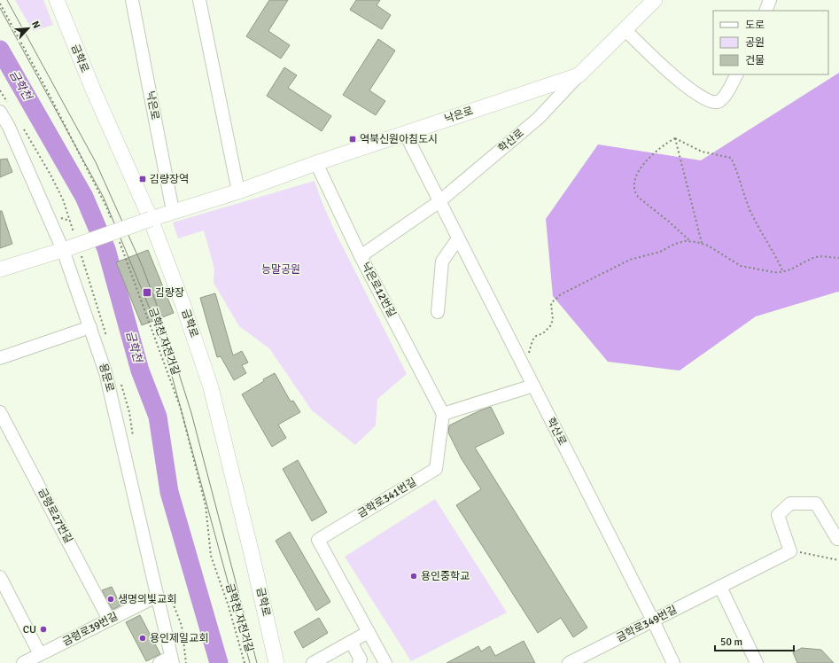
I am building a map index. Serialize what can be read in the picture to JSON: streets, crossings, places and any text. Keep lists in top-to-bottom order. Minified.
{"streets":{"main road":["금학로","낙은로"],"street":["학산로","낙은로12번길","용문로","금학로341번길","금령로27번길","금학로349번길","금령로39번길"],"path":["금학천 자전거길"]},"crossings":[["금학로","낙은로"],["낙은로","학산로"],["낙은로","낙은로12번길"],["낙은로","용문로"],["학산로","금학로349번길"],["낙은로12번길","금학로341번길"],["용문로","금령로39번길"],["금령로27번길","금령로39번길"]],"water":["금학천"],"parks":["능말공원"],"places":{"transit":["역북신원아침도시","김량장역","김량장"],"other":["용인중학교","생명의빛교회","CU","용인제일교회"]},"legend":["도로","공원","건물"],"scale_bar":"50 m","north":"top right"}
